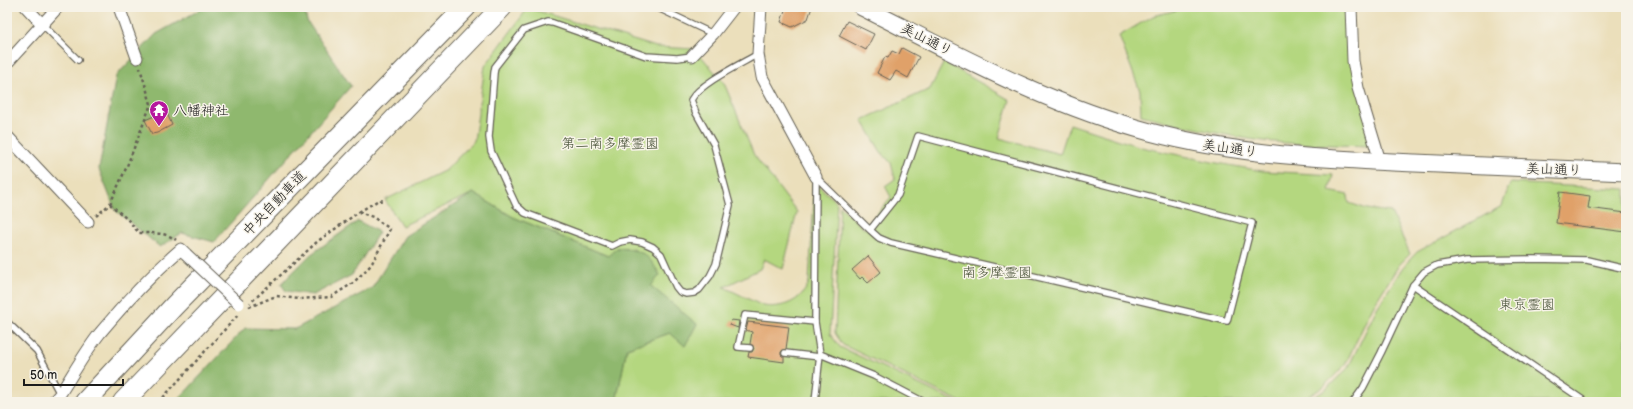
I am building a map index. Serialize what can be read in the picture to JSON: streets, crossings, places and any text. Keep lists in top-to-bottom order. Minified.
{"streets":{"highway":["中央自動車道"],"main road":["美山通り"]},"parks":["第二南多摩霊園","南多摩霊園","東京霊園"],"places":{"temple":["八幡神社"]},"scale_bar":"50 m"}
